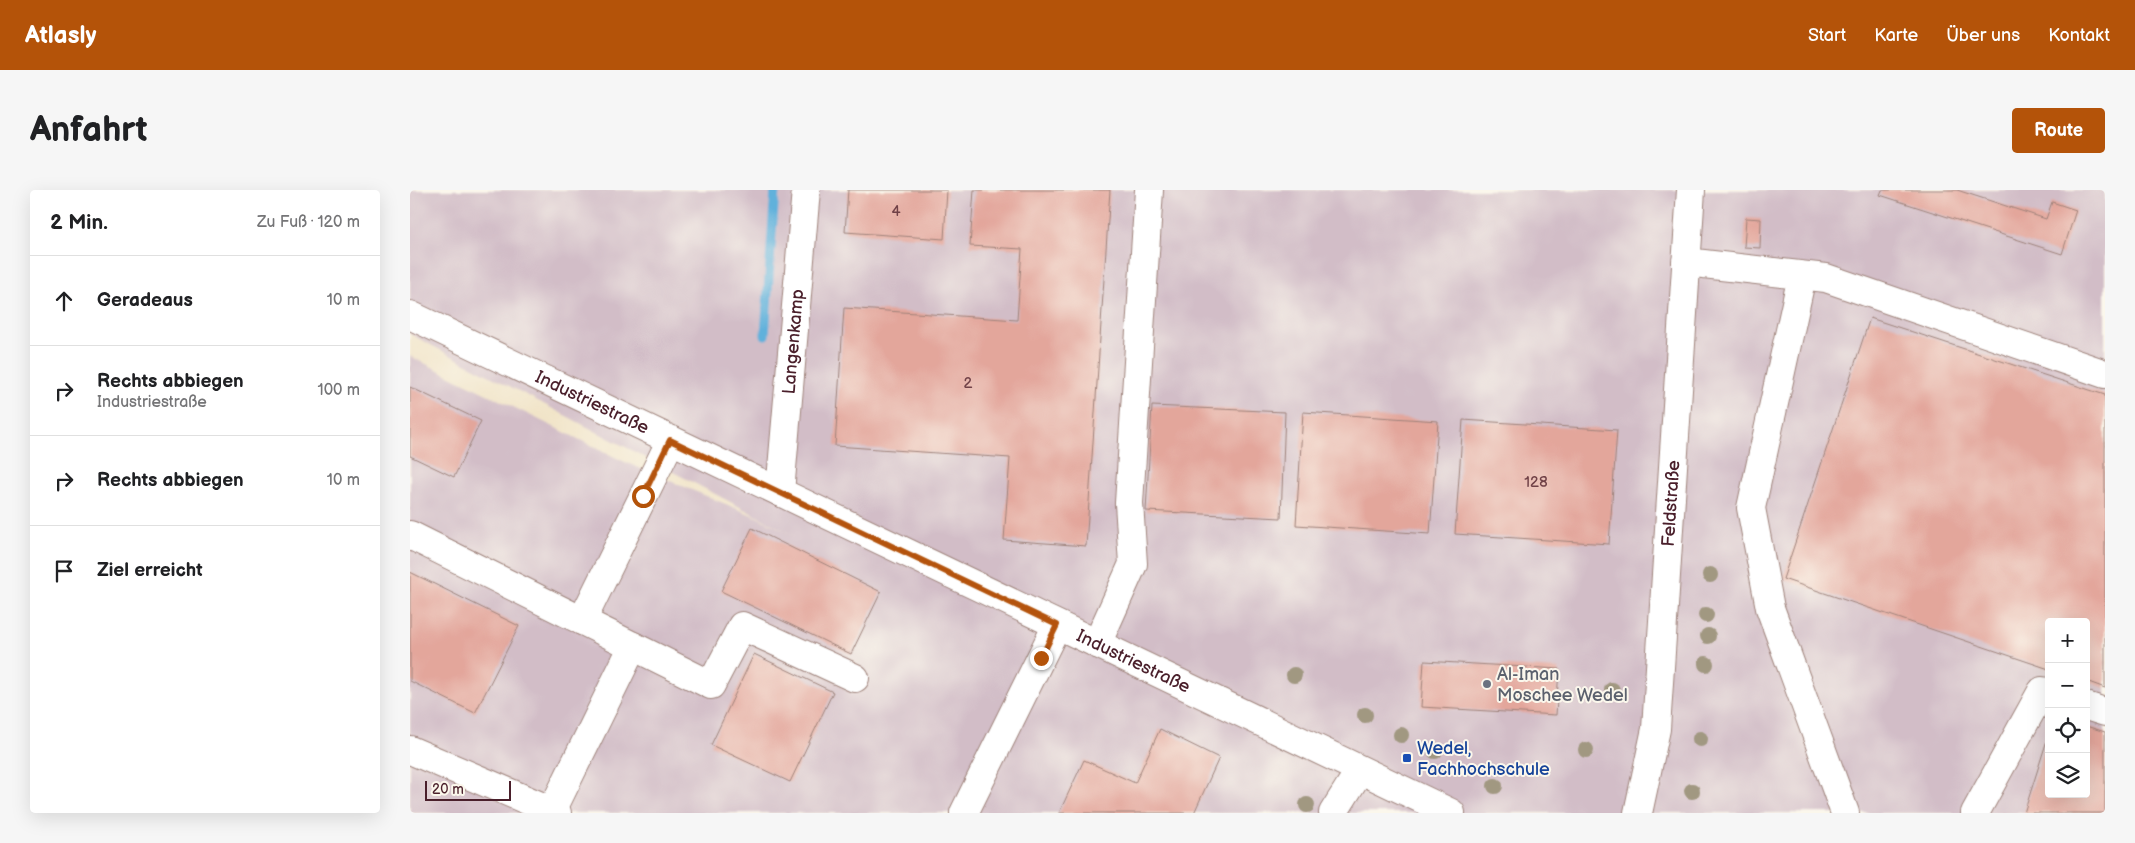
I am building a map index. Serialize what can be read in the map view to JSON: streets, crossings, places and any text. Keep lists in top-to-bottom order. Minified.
{"streets":{"street":["Langenkamp","Industriestraße","Feldstraße"]},"crossings":[["Langenkamp","Industriestraße"]],"places":{"other":["Al-Iman Moschee Wedel"],"transit":["Wedel, Fachhochschule"]},"house_numbers":["4","2","128"],"scale_bar":"20 m","page":{"header":"Atlasly","nav":["Start","Karte","Über uns","Kontakt"],"buttons":"Route","title":"Anfahrt","heading":["2 Min.","Zu Fuß · 120 m"],"list":[["Geradeaus","10 m"],["Rechts abbiegen","Industriestraße","100 m"],["Rechts abbiegen","10 m"],"Ziel erreicht"],"map_buttons":["+","−"],"scale":"20 m"}}
